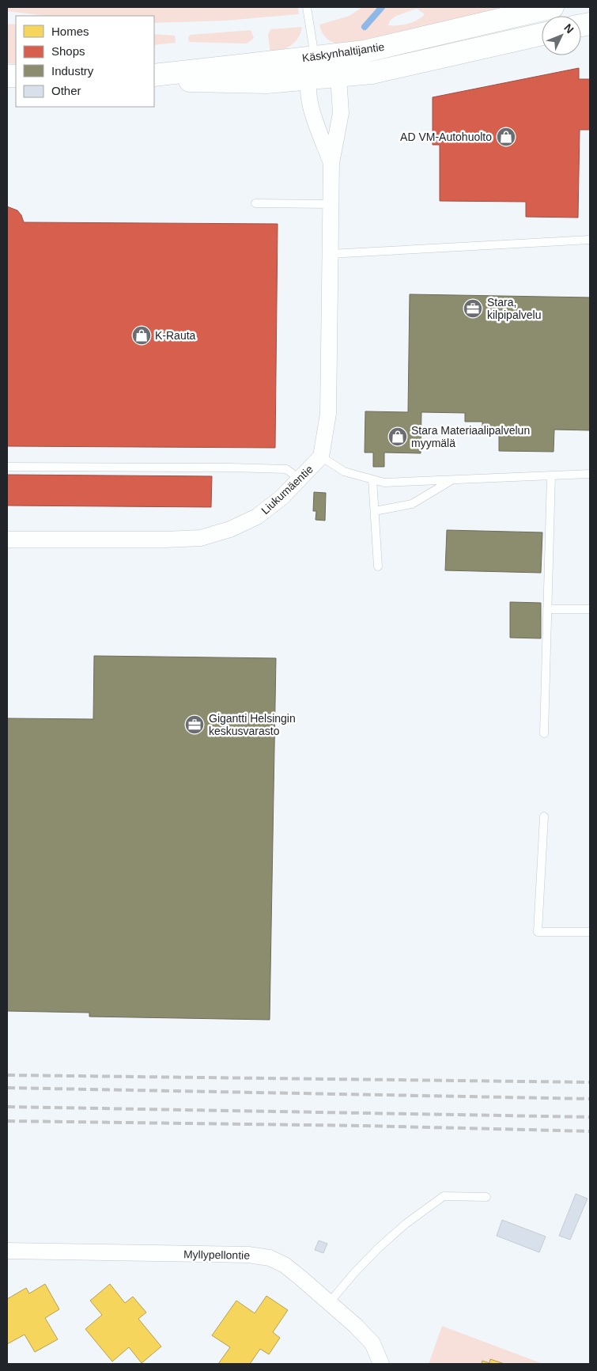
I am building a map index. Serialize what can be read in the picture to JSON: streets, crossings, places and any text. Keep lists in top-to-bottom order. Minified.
{"streets":{"main road":["Käskynhaltijantie"],"street":["Liukumäentie","Myllypellontie"]},"crossings":[["Käskynhaltijantie","Liukumäentie"]],"places":{"shop":["AD VM-Autohuolto","K-Rauta","Stara Materiaalipalvelun myymälä"],"office":["Stara, kilpipalvelu","Gigantti Helsingin keskusvarasto"]},"legend":["Homes","Shops","Industry","Other"],"north":"top right"}
